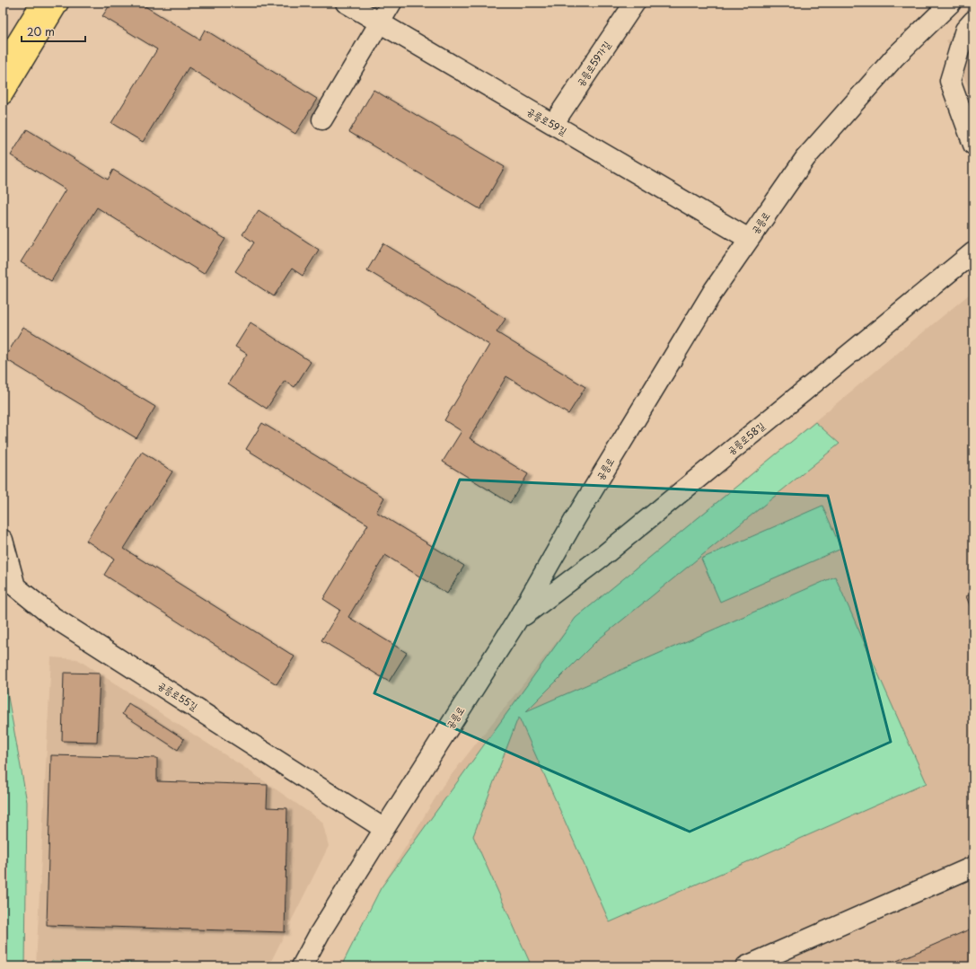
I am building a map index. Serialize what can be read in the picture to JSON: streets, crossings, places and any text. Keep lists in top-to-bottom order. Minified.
{"streets":{"street":["공릉로59가길","공릉로59길","공릉로","공릉로58길","공릉로55길"]},"crossings":[["공릉로59가길","공릉로59길"],["공릉로59길","공릉로"],["공릉로","공릉로58길"],["공릉로","공릉로55길"]],"scale_bar":"20 m"}
